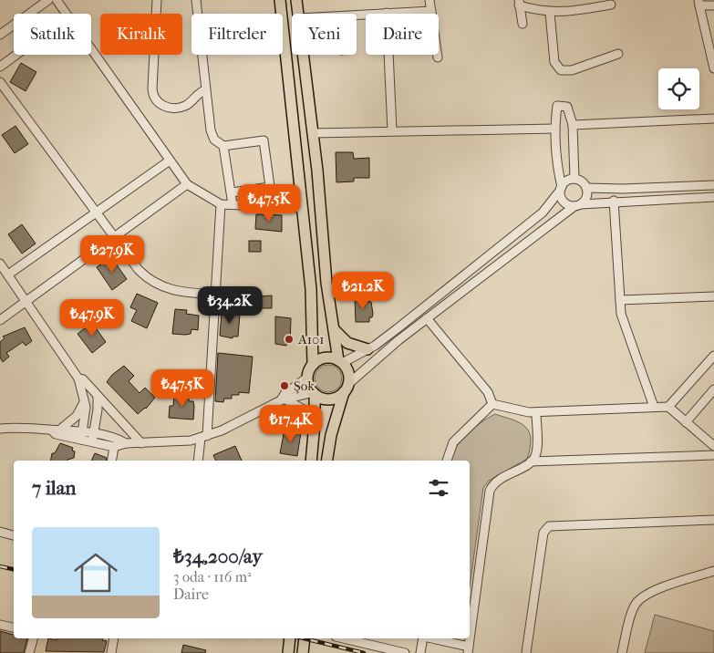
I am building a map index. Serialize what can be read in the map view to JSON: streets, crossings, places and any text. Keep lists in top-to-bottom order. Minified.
{"places":["A101","Şok"],"page":{"chip":["Satılık","Kiralık","Filtreler","Yeni","Daire"],"price":["₺47.5K","₺27.9K","₺21.2K","₺34.2K","₺47.9K","₺47.5K","₺17.4K"],"heading":"7 ilan","list":[{"name":"₺34,200/ay","note":"3 oda · 116 m² · Daire"}]}}
